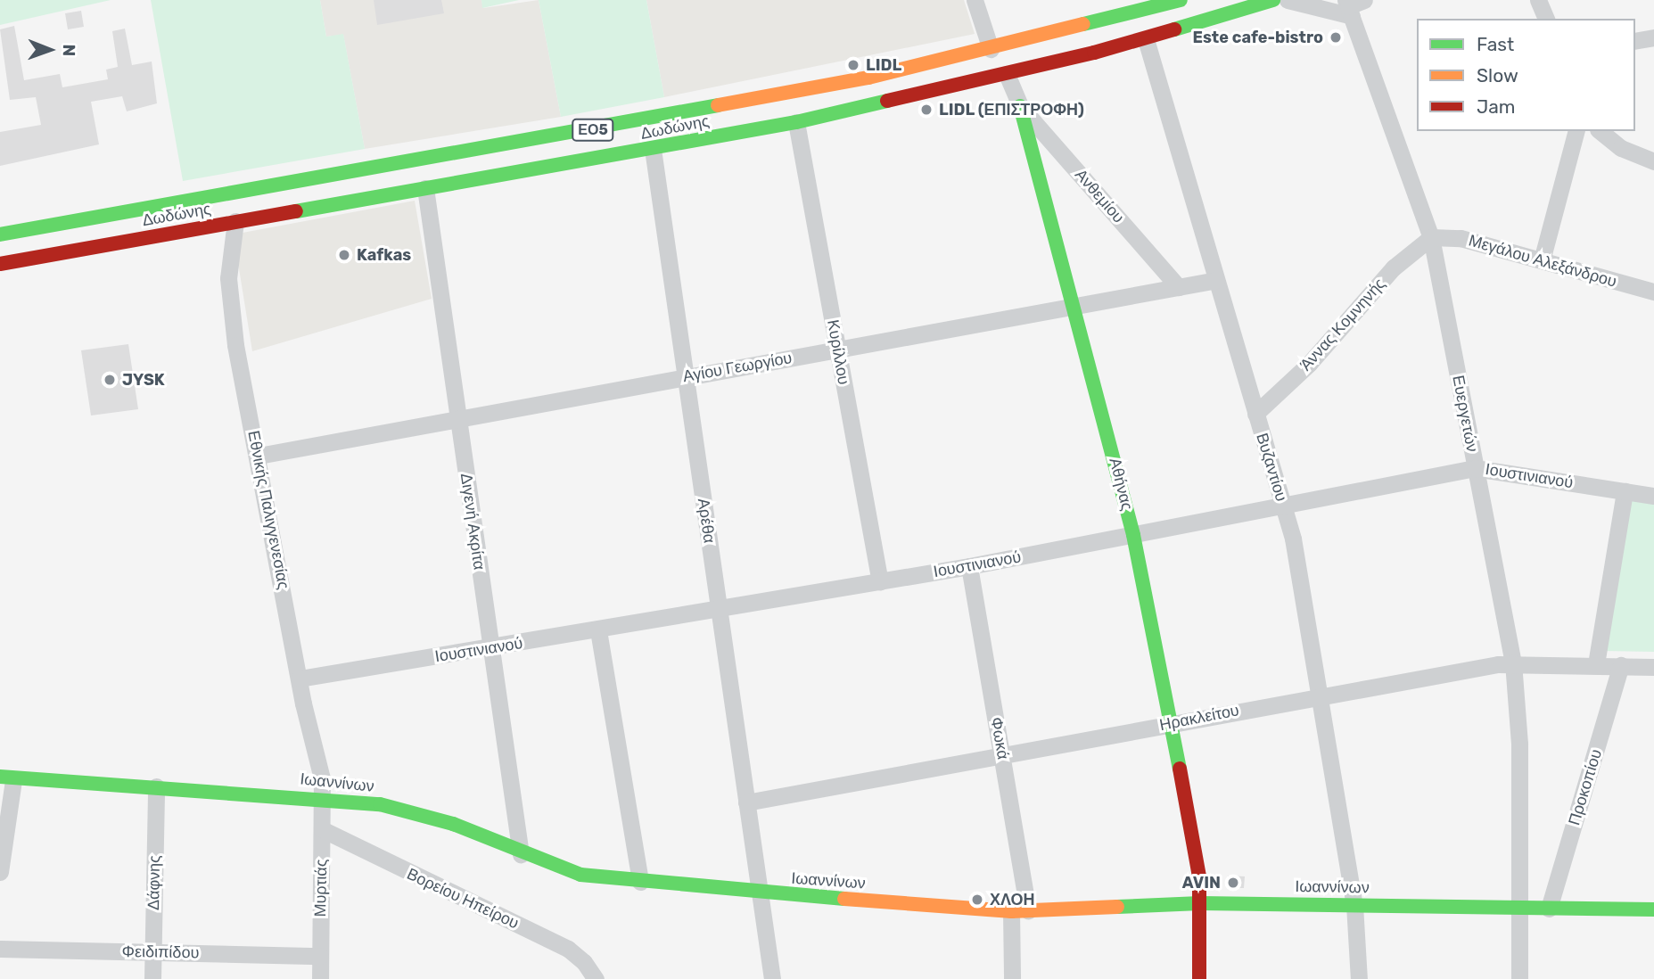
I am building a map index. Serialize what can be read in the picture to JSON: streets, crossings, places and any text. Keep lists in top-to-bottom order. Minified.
{"streets":{"main road":["Δωδώνης","ΕΟ5","Αθήνας","Ιωαννίνων"],"street":["Ανθεμίου","Μεγάλου Αλεξάνδρου","Άννας Κομνηνής","Κυρίλλου","Αγίου Γεωργίου","Ευεργετών","Βυζαντίου","Ιουστινιανού","Εθνικής Παλιγγενεσίας","Αρέθα","Διγενή Ακρίτα","Ηρακλείτου","Φωκά","Προκοπίου","Δάφνης","Μυρτιάς","Βορείου Ηπείρου","Φειδιπίδου"]},"crossings":[["Δωδώνης","Κυρίλλου"],["Δωδώνης","Βυζαντίου"],["Δωδώνης","Αθήνας"],["Δωδώνης","Εθνικής Παλιγγενεσίας"],["Δωδώνης","Αρέθα"],["Δωδώνης","Διγενή Ακρίτα"],["Ανθεμίου","Αγίου Γεωργίου"],["Ανθεμίου","Αθήνας"],["Μεγάλου Αλεξάνδρου","Άννας Κομνηνής"],["Μεγάλου Αλεξάνδρου","Ευεργετών"],["Άννας Κομνηνής","Ευεργετών"],["Άννας Κομνηνής","Βυζαντίου"],["Κυρίλλου","Αγίου Γεωργίου"],["Κυρίλλου","Ιουστινιανού"],["Αγίου Γεωργίου","Βυζαντίου"],["Αγίου Γεωργίου","Αθήνας"],["Αγίου Γεωργίου","Εθνικής Παλιγγενεσίας"],["Αγίου Γεωργίου","Αρέθα"],["Αγίου Γεωργίου","Διγενή Ακρίτα"],["Ευεργετών","Ιουστινιανού"],["Ευεργετών","Ηρακλείτου"],["Ευεργετών","Ιωαννίνων"],["Βυζαντίου","Ιουστινιανού"],["Βυζαντίου","Ηρακλείτου"],["Βυζαντίου","Ιωαννίνων"],["Ιουστινιανού","Αθήνας"],["Ιουστινιανού","Εθνικής Παλιγγενεσίας"],["Ιουστινιανού","Αρέθα"],["Ιουστινιανού","Διγενή Ακρίτα"],["Ιουστινιανού","Φωκά"],["Αθήνας","Ηρακλείτου"],["Αθήνας","Ιωαννίνων"],["Εθνικής Παλιγγενεσίας","Ιωαννίνων"],["Εθνικής Παλιγγενεσίας","Μυρτιάς"],["Αρέθα","Ηρακλείτου"],["Αρέθα","Ιωαννίνων"],["Διγενή Ακρίτα","Ιωαννίνων"],["Ηρακλείτου","Φωκά"],["Ηρακλείτου","Προκοπίου"],["Φωκά","Ιωαννίνων"],["Ιωαννίνων","Προκοπίου"],["Ιωαννίνων","Δάφνης"],["Ιωαννίνων","Μυρτιάς"],["Δάφνης","Φειδιπίδου"],["Μυρτιάς","Βορείου Ηπείρου"],["Μυρτιάς","Φειδιπίδου"]],"places":["Este cafe-bistro","LIDL","LIDL (ΕΠΙΣΤΡΟΦΗ)","Kafkas","JYSK","AVIN","ΧΛΟΗ"],"legend":["Fast","Slow","Jam"],"north":"right"}
